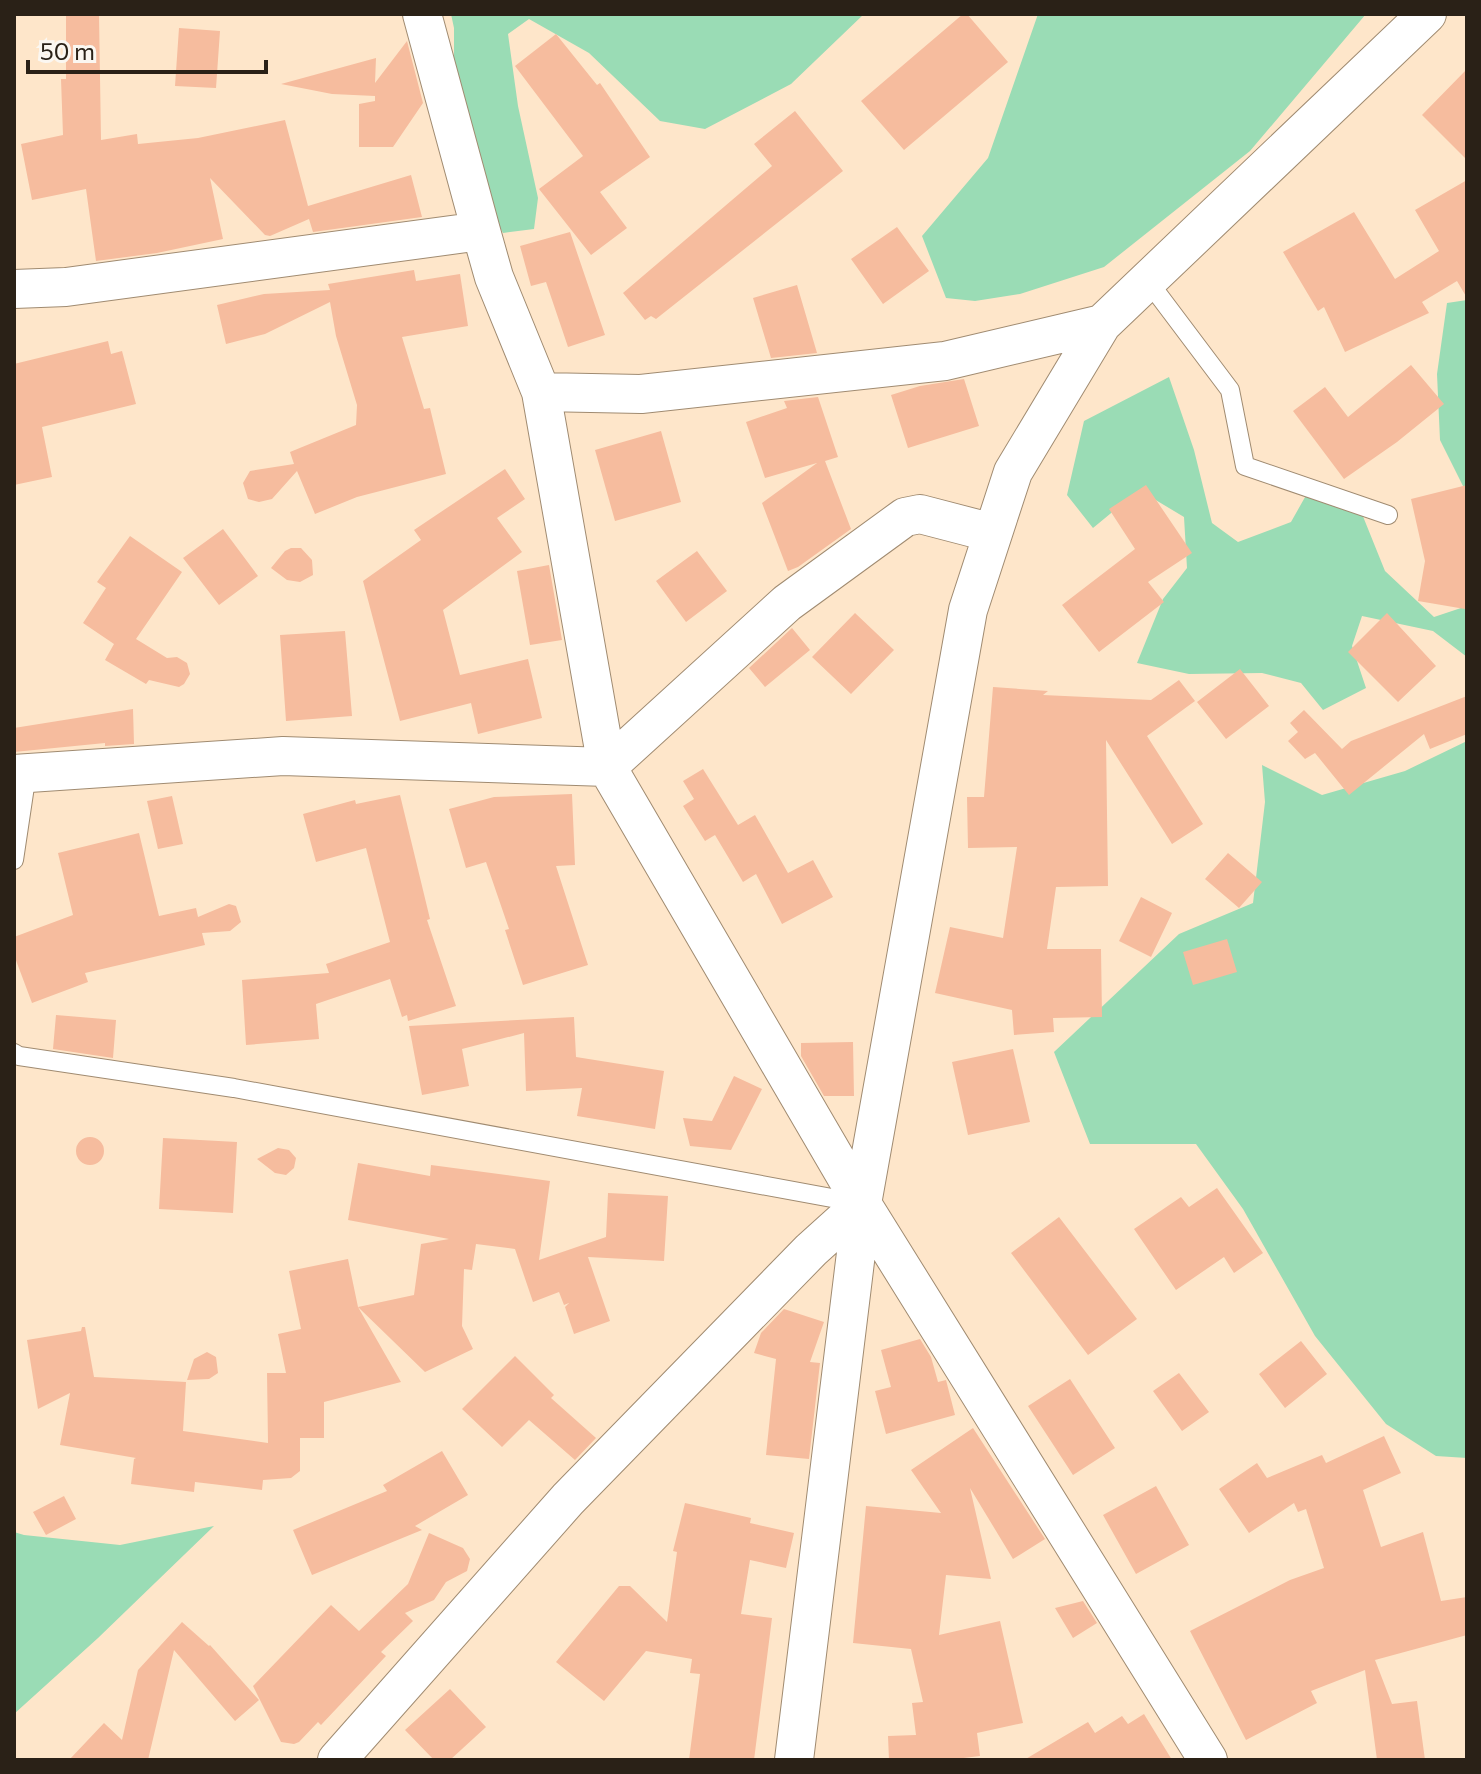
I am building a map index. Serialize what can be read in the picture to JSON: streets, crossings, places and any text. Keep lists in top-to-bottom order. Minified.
{"scale_bar":"50 m"}
